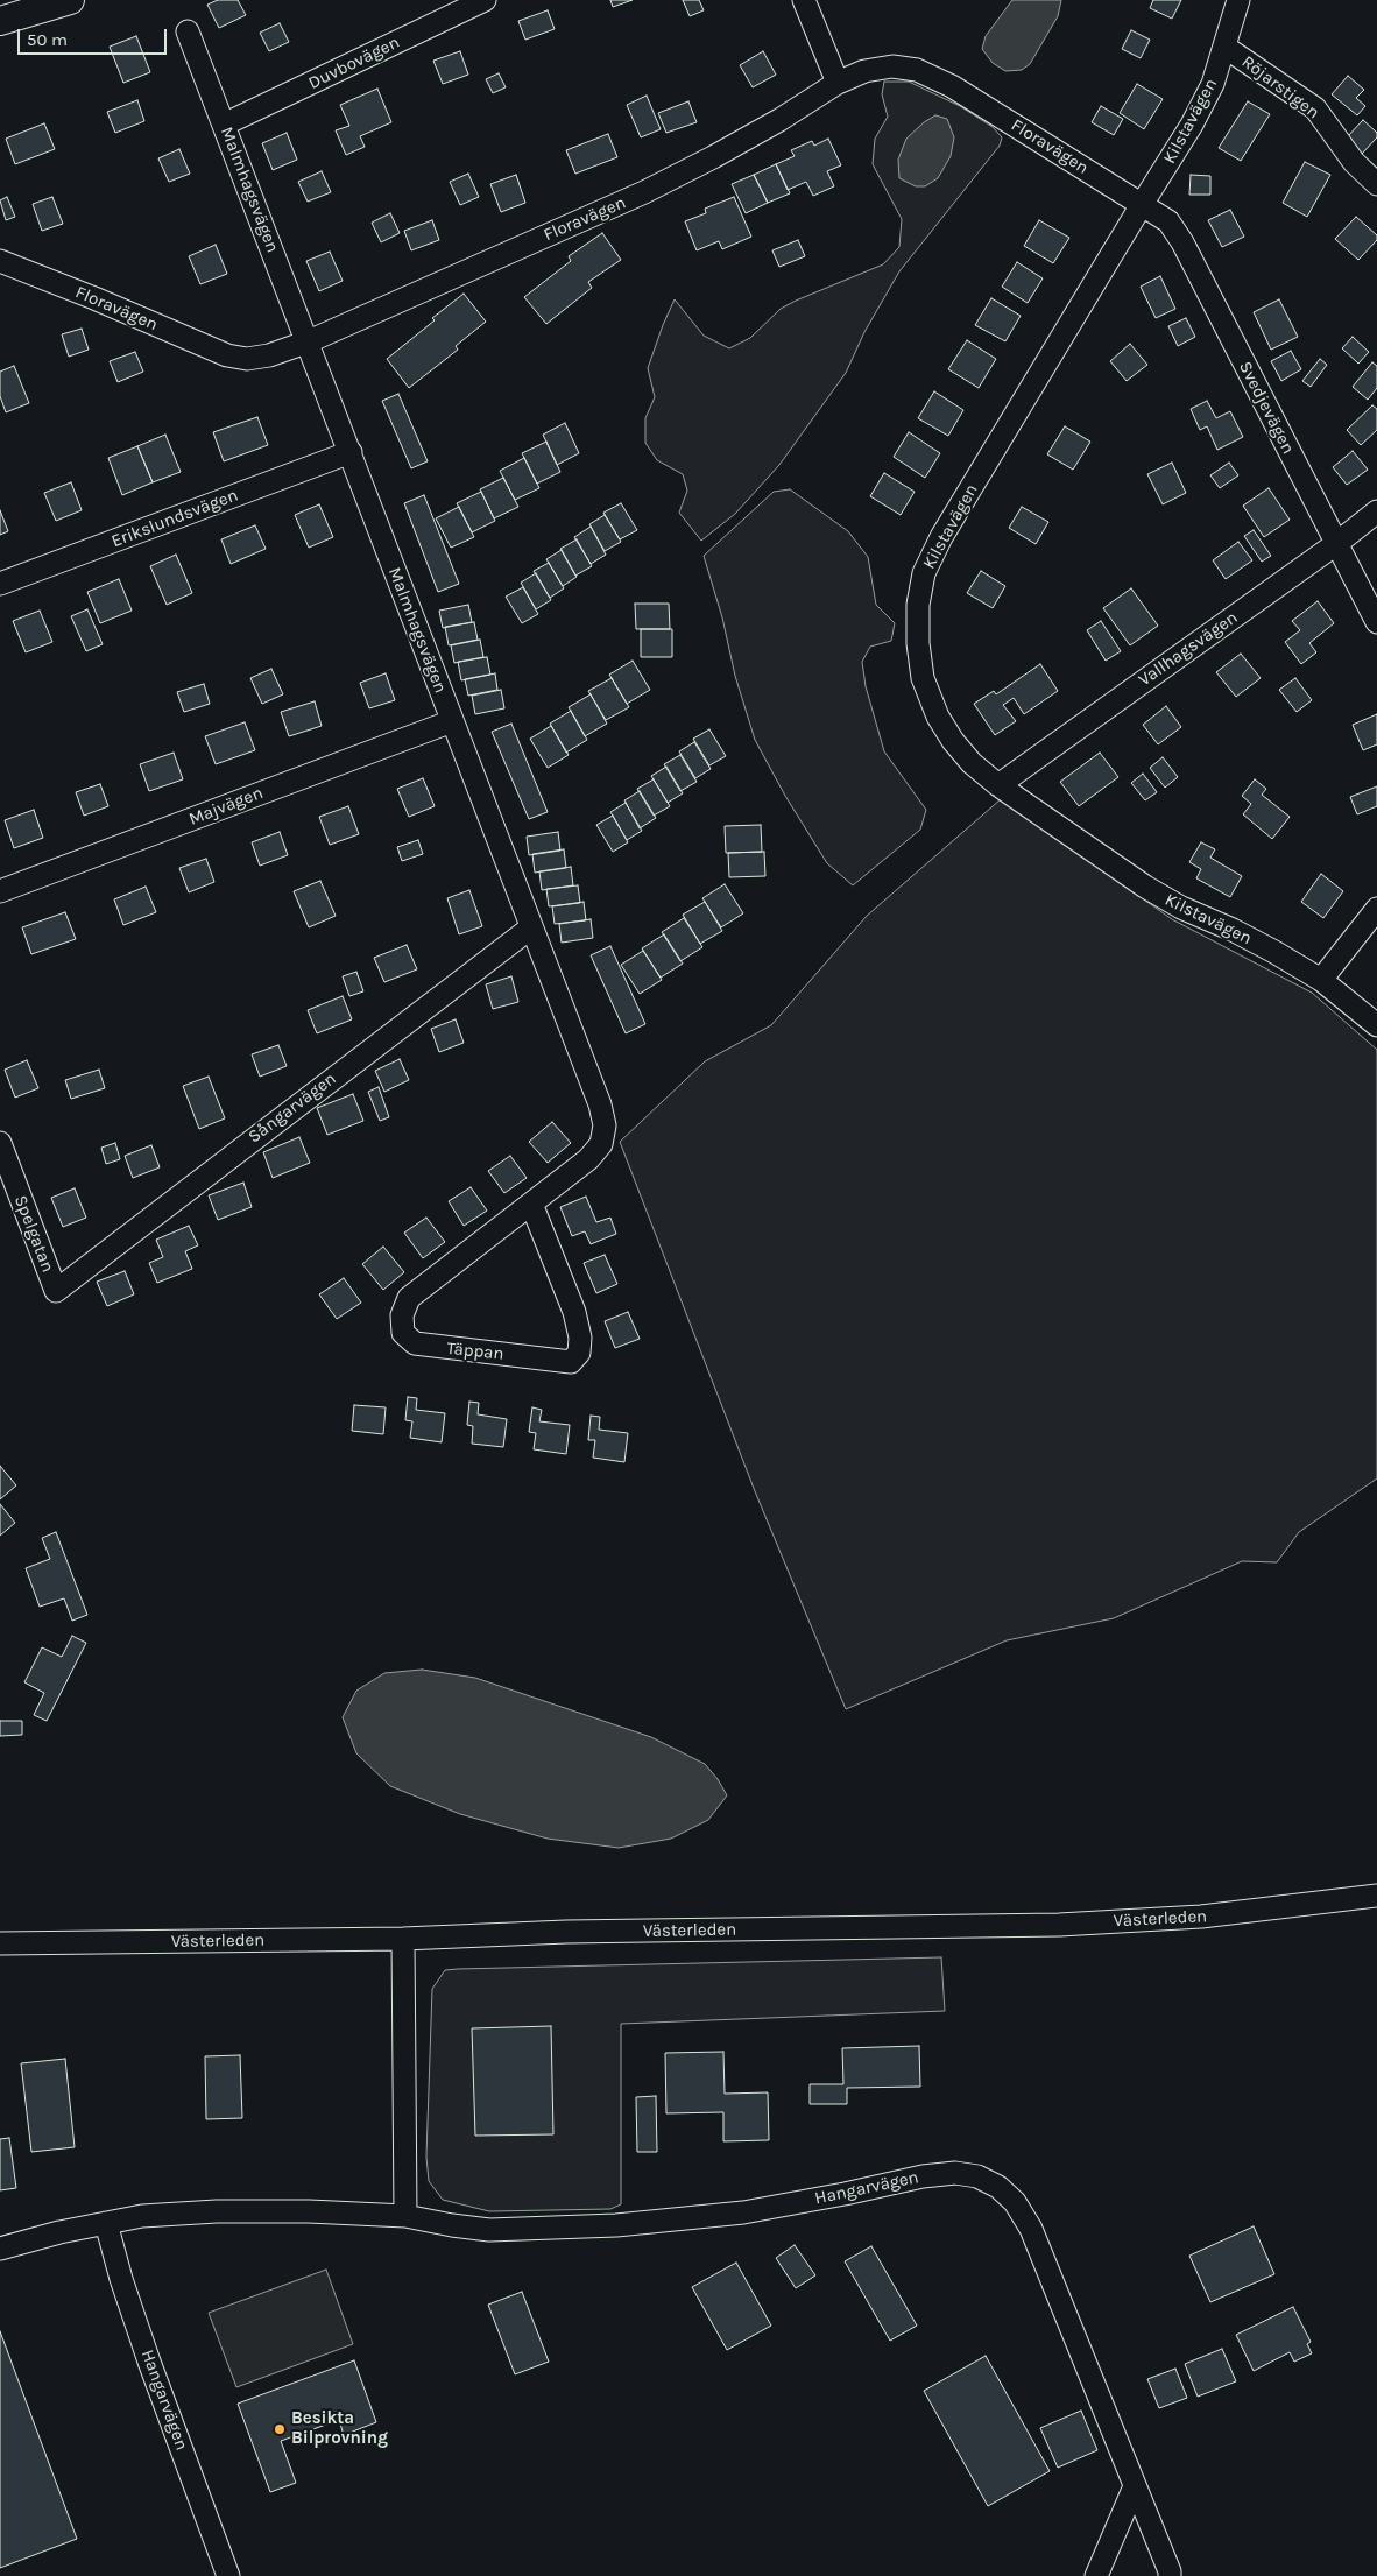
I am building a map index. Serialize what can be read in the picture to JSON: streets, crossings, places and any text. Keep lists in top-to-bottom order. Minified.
{"streets":{"street":["Duvbovägen","Röjarstigen","Kilstavägen","Floravägen","Malmhagsvägen","Svedjevägen","Erikslundsvägen","Vallhagsvägen","Majvägen","Sångarvägen","Spelgatan","Täppan","Västerleden","Hangarvägen"]},"crossings":[["Duvbovägen","Malmhagsvägen"],["Röjarstigen","Kilstavägen"],["Kilstavägen","Floravägen"],["Kilstavägen","Svedjevägen"],["Kilstavägen","Vallhagsvägen"],["Floravägen","Malmhagsvägen"],["Floravägen","Svedjevägen"],["Malmhagsvägen","Erikslundsvägen"],["Malmhagsvägen","Majvägen"],["Malmhagsvägen","Sångarvägen"],["Malmhagsvägen","Täppan"],["Svedjevägen","Vallhagsvägen"],["Sångarvägen","Spelgatan"]],"places":["Besikta Bilprovning"],"scale_bar":"50 m"}
